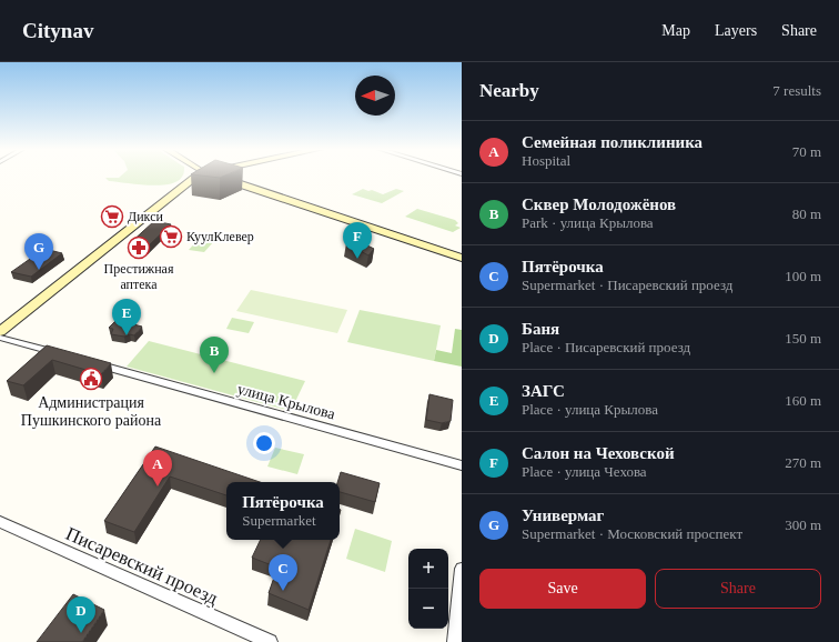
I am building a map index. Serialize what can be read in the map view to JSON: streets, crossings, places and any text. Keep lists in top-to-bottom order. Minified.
{"streets":{"street":["улица Крылова","Писаревский проезд"]},"places":{"supermarket":["Дикси","КуулКлевер"],"pharmacy":["Престижная аптека"],"public building":["Администрация Пушкинского района"]},"north":"left","page":{"header":"Citynav","nav":["Map","Layers","Share"],"heading":["Nearby","7 results"],"list":[{"mark":"A","name":"Семейная поликлиника","note":"Hospital","value":"70 m"},{"mark":"B","name":"Сквер Молодожёнов","note":"Park · улица Крылова","value":"80 m"},{"mark":"C","name":"Пятёрочка","note":"Supermarket · Писаревский проезд","value":"100 m"},{"mark":"D","name":"Баня","note":"Place · Писаревский проезд","value":"150 m"},{"mark":"E","name":"ЗАГС","note":"Place · улица Крылова","value":"160 m"},{"mark":"F","name":"Салон на Чеховской","note":"Place · улица Чехова","value":"270 m"},{"mark":"G","name":"Универмаг","note":"Supermarket · Московский проспект","value":"300 m"}],"pins":["F","G","E","B","A","C","D"],"popup":["Пятёрочка","Supermarket"],"map_buttons":["+","−"],"buttons":["Save","Share"]}}
